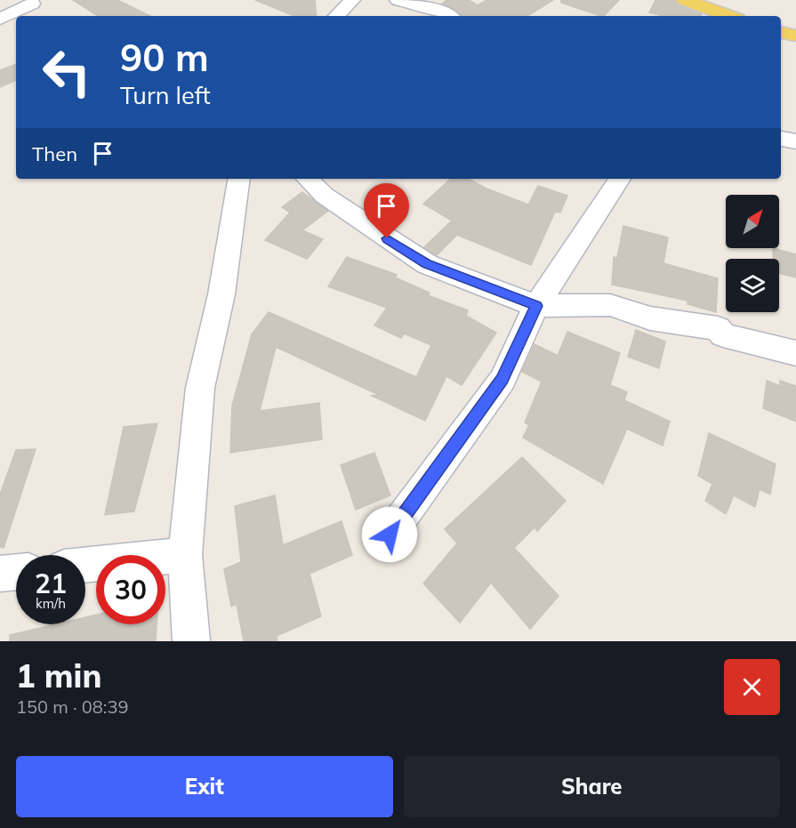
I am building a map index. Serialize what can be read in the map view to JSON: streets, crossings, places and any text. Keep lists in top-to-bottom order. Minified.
{"north":"top right","page":{"turn":["90 m","Turn left"],"then":"Then","speed":"21 km/h","limit":"30","heading":["1 min","150 m · 08:39"],"buttons":["Exit","Share"]}}
